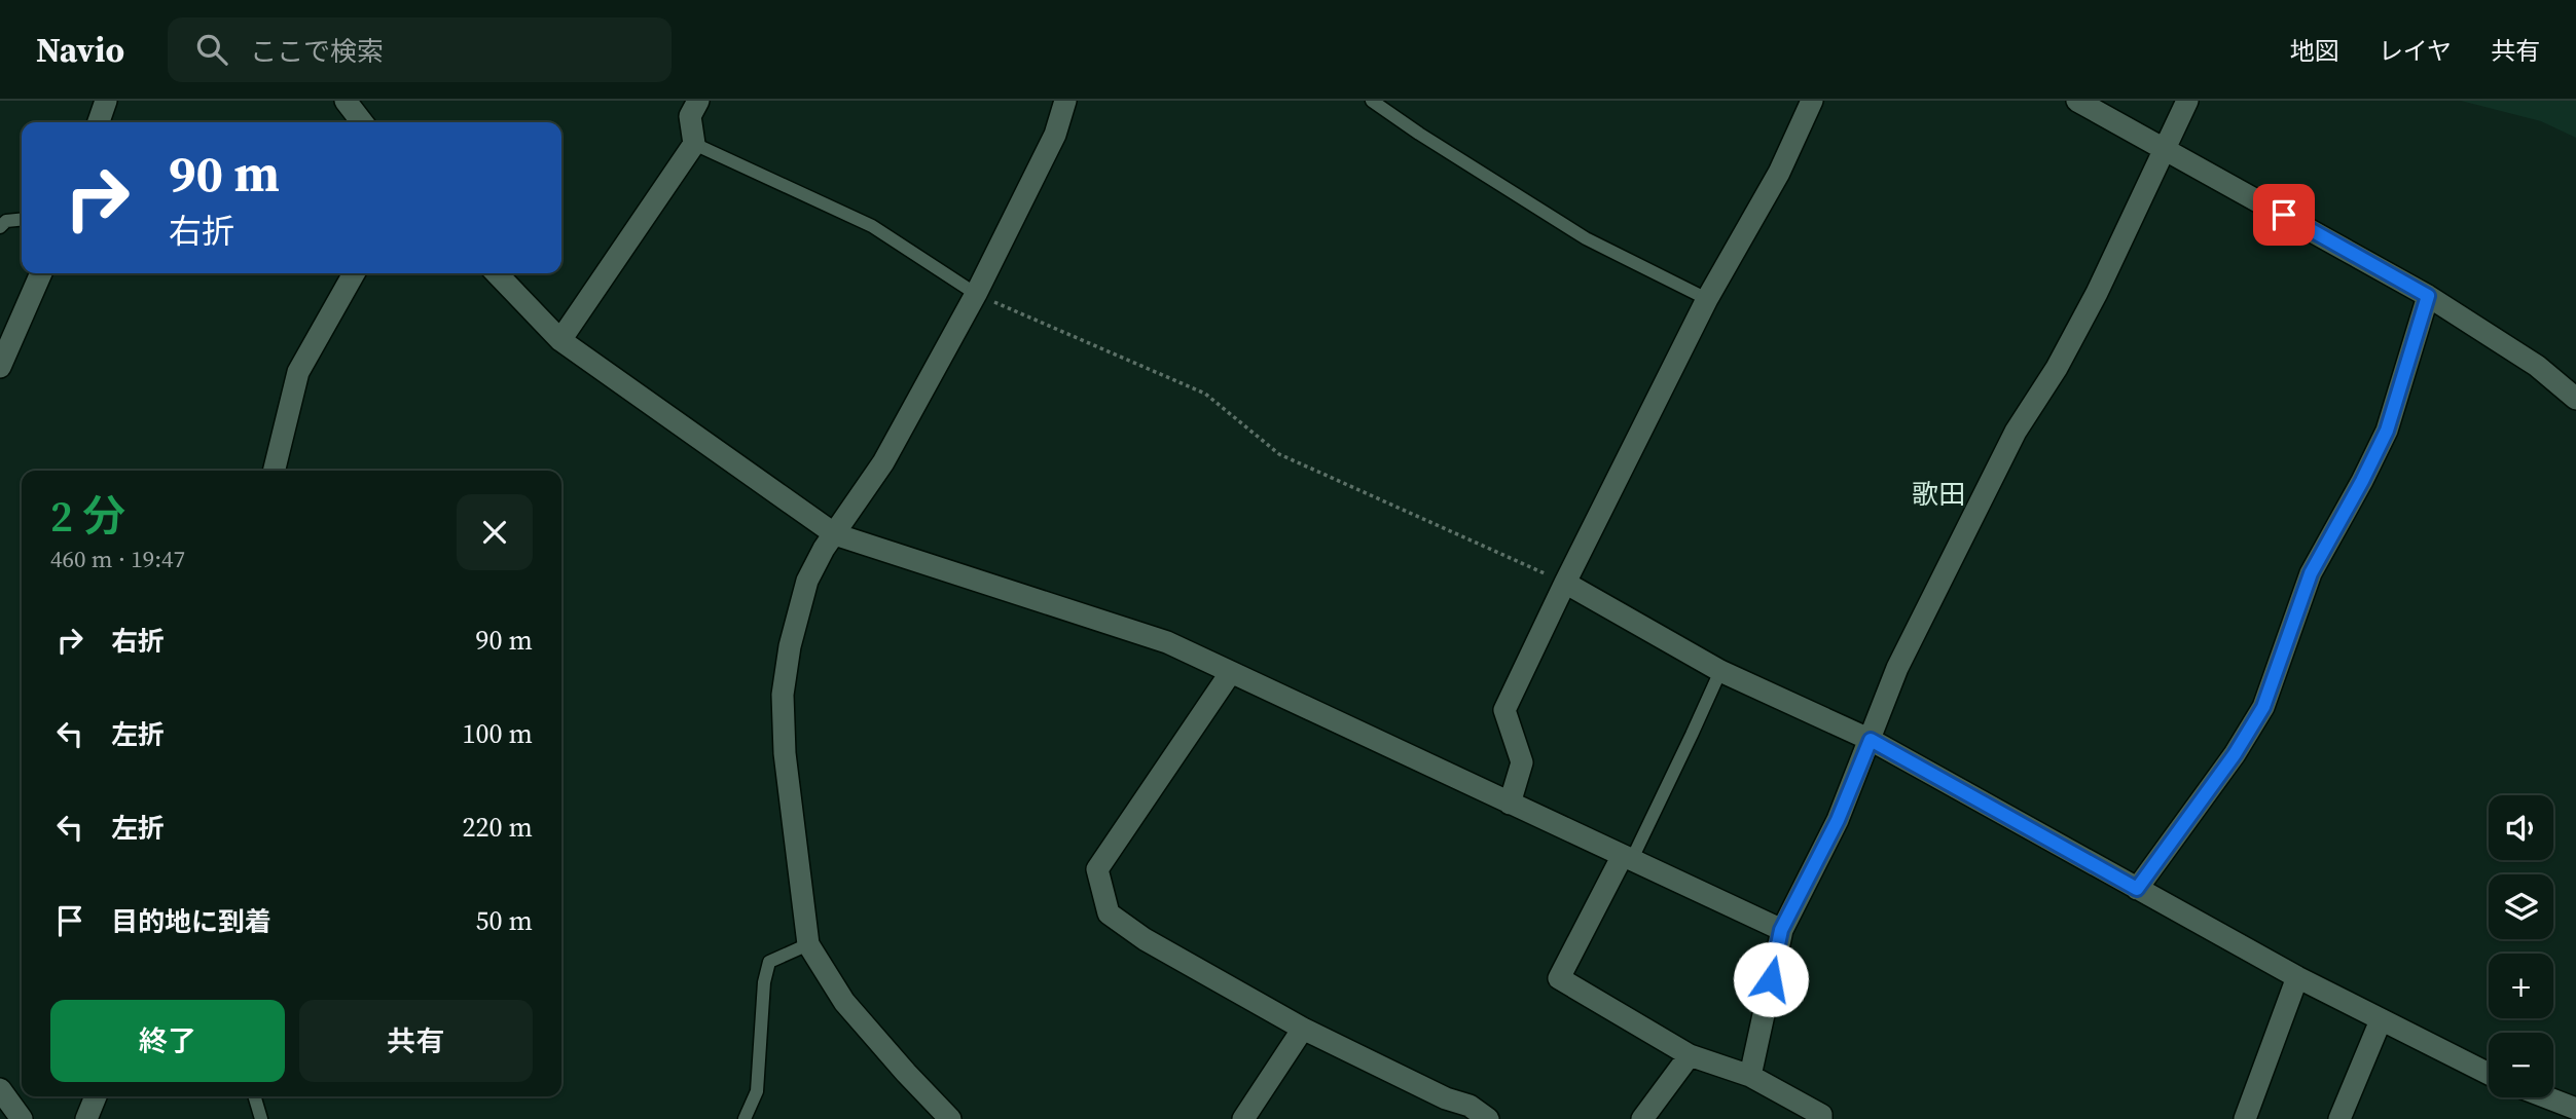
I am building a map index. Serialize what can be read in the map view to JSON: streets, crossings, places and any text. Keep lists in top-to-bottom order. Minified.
{"districts":["歌田"],"page":{"header":"Navio","search":"ここで検索","nav":["地図","レイヤ","共有"],"turn":["90 m","右折"],"heading":["2 分","460 m · 19:47"],"list":[{"name":"右折","value":"90 m"},{"name":"左折","value":"100 m"},{"name":"左折","value":"220 m"},{"name":"目的地に到着","value":"50 m"}],"map_buttons":["+","−"],"buttons":["終了","共有"]}}
